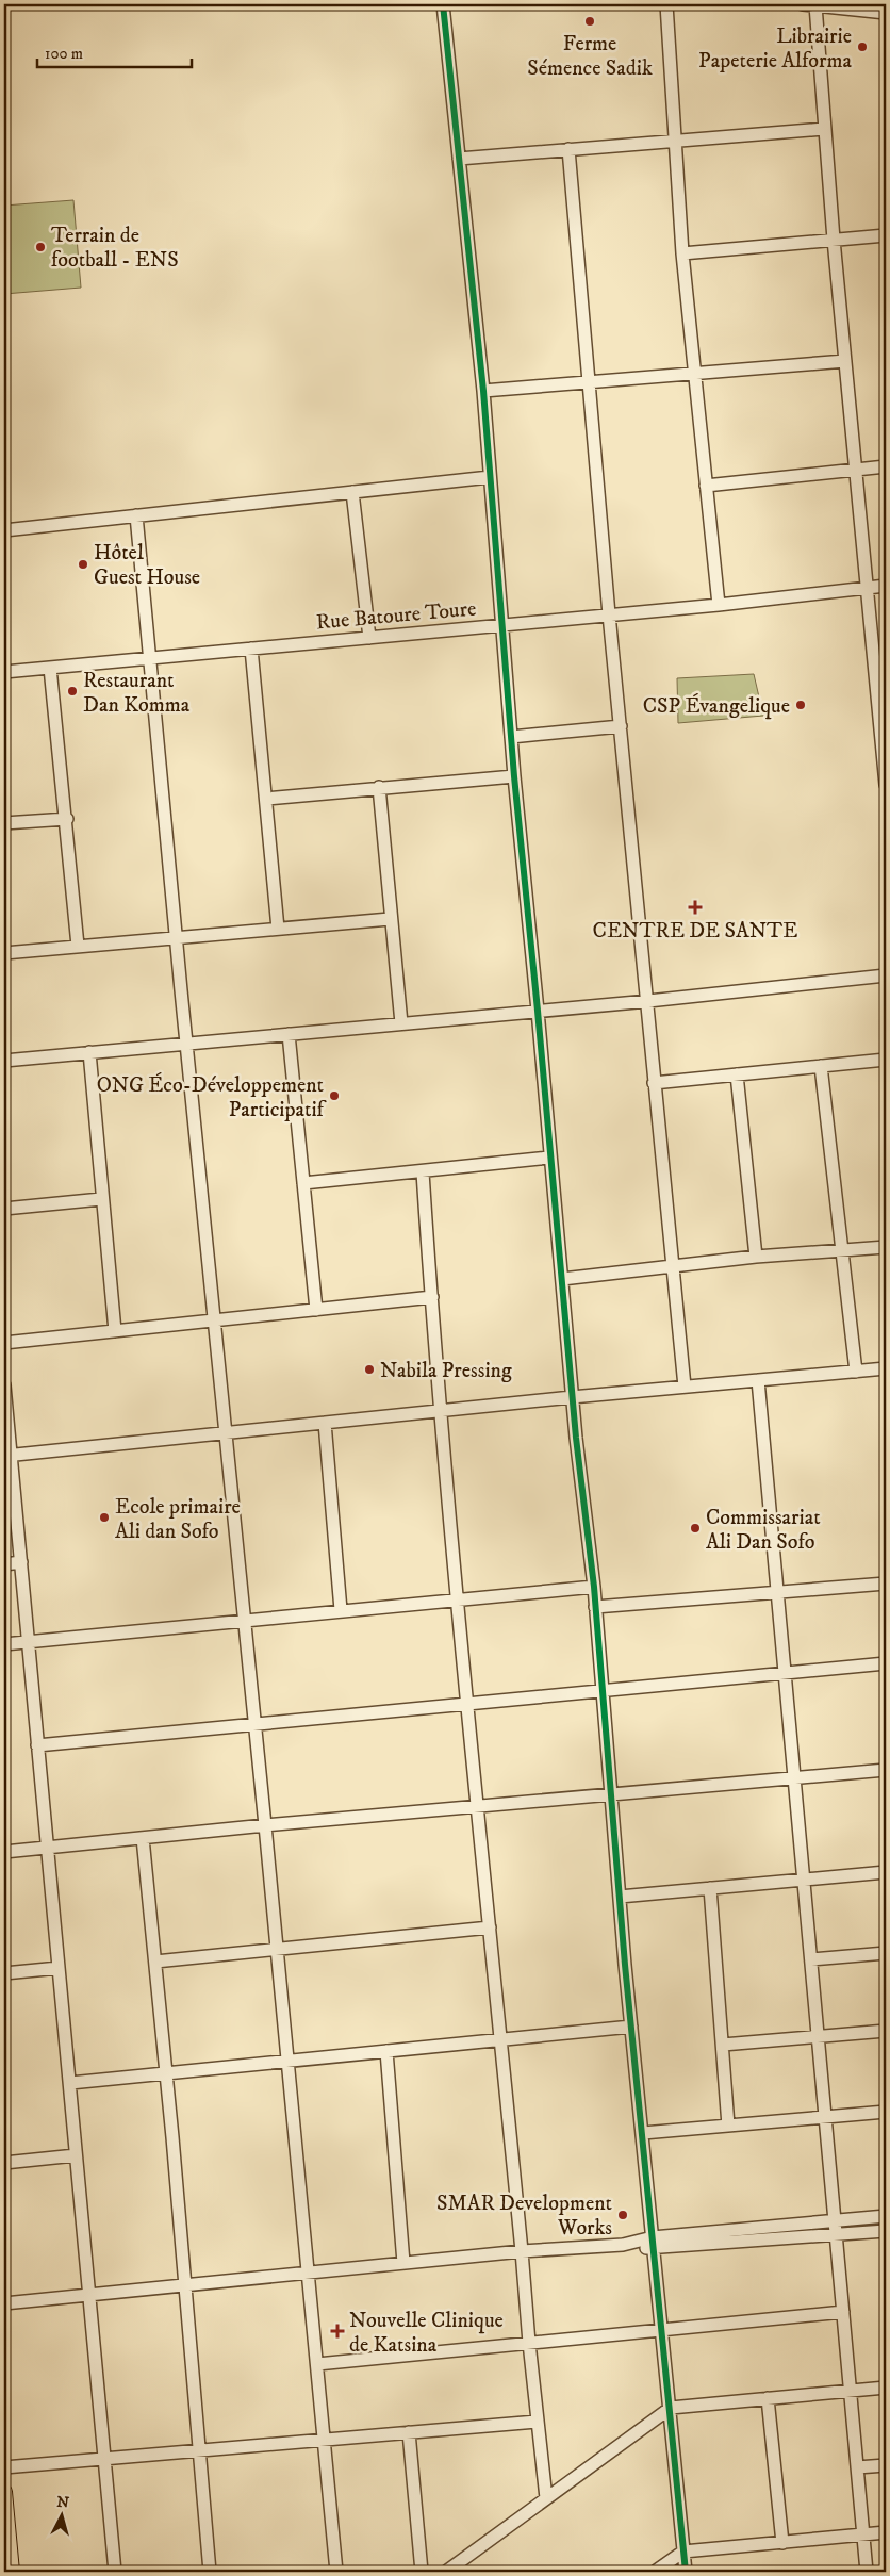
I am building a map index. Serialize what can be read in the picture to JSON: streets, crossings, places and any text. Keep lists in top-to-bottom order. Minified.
{"streets":{"street":["Rue Batoure Toure"]},"places":{"other":["Ferme Sémence Sadik","Librairie Papeterie Alforma","Terrain de football - ENS","Hôtel Guest House","Restaurant Dan Komma","CSP Évangelique","ONG Éco-Développement Participatif","Nabila Pressing","Ecole primaire Ali dan Sofo","Commissariat Ali Dan Sofo","SMAR Development Works"],"health":["CENTRE DE SANTE","Nouvelle Clinique de Katsina"]},"scale_bar":"100 m","north":"top"}
